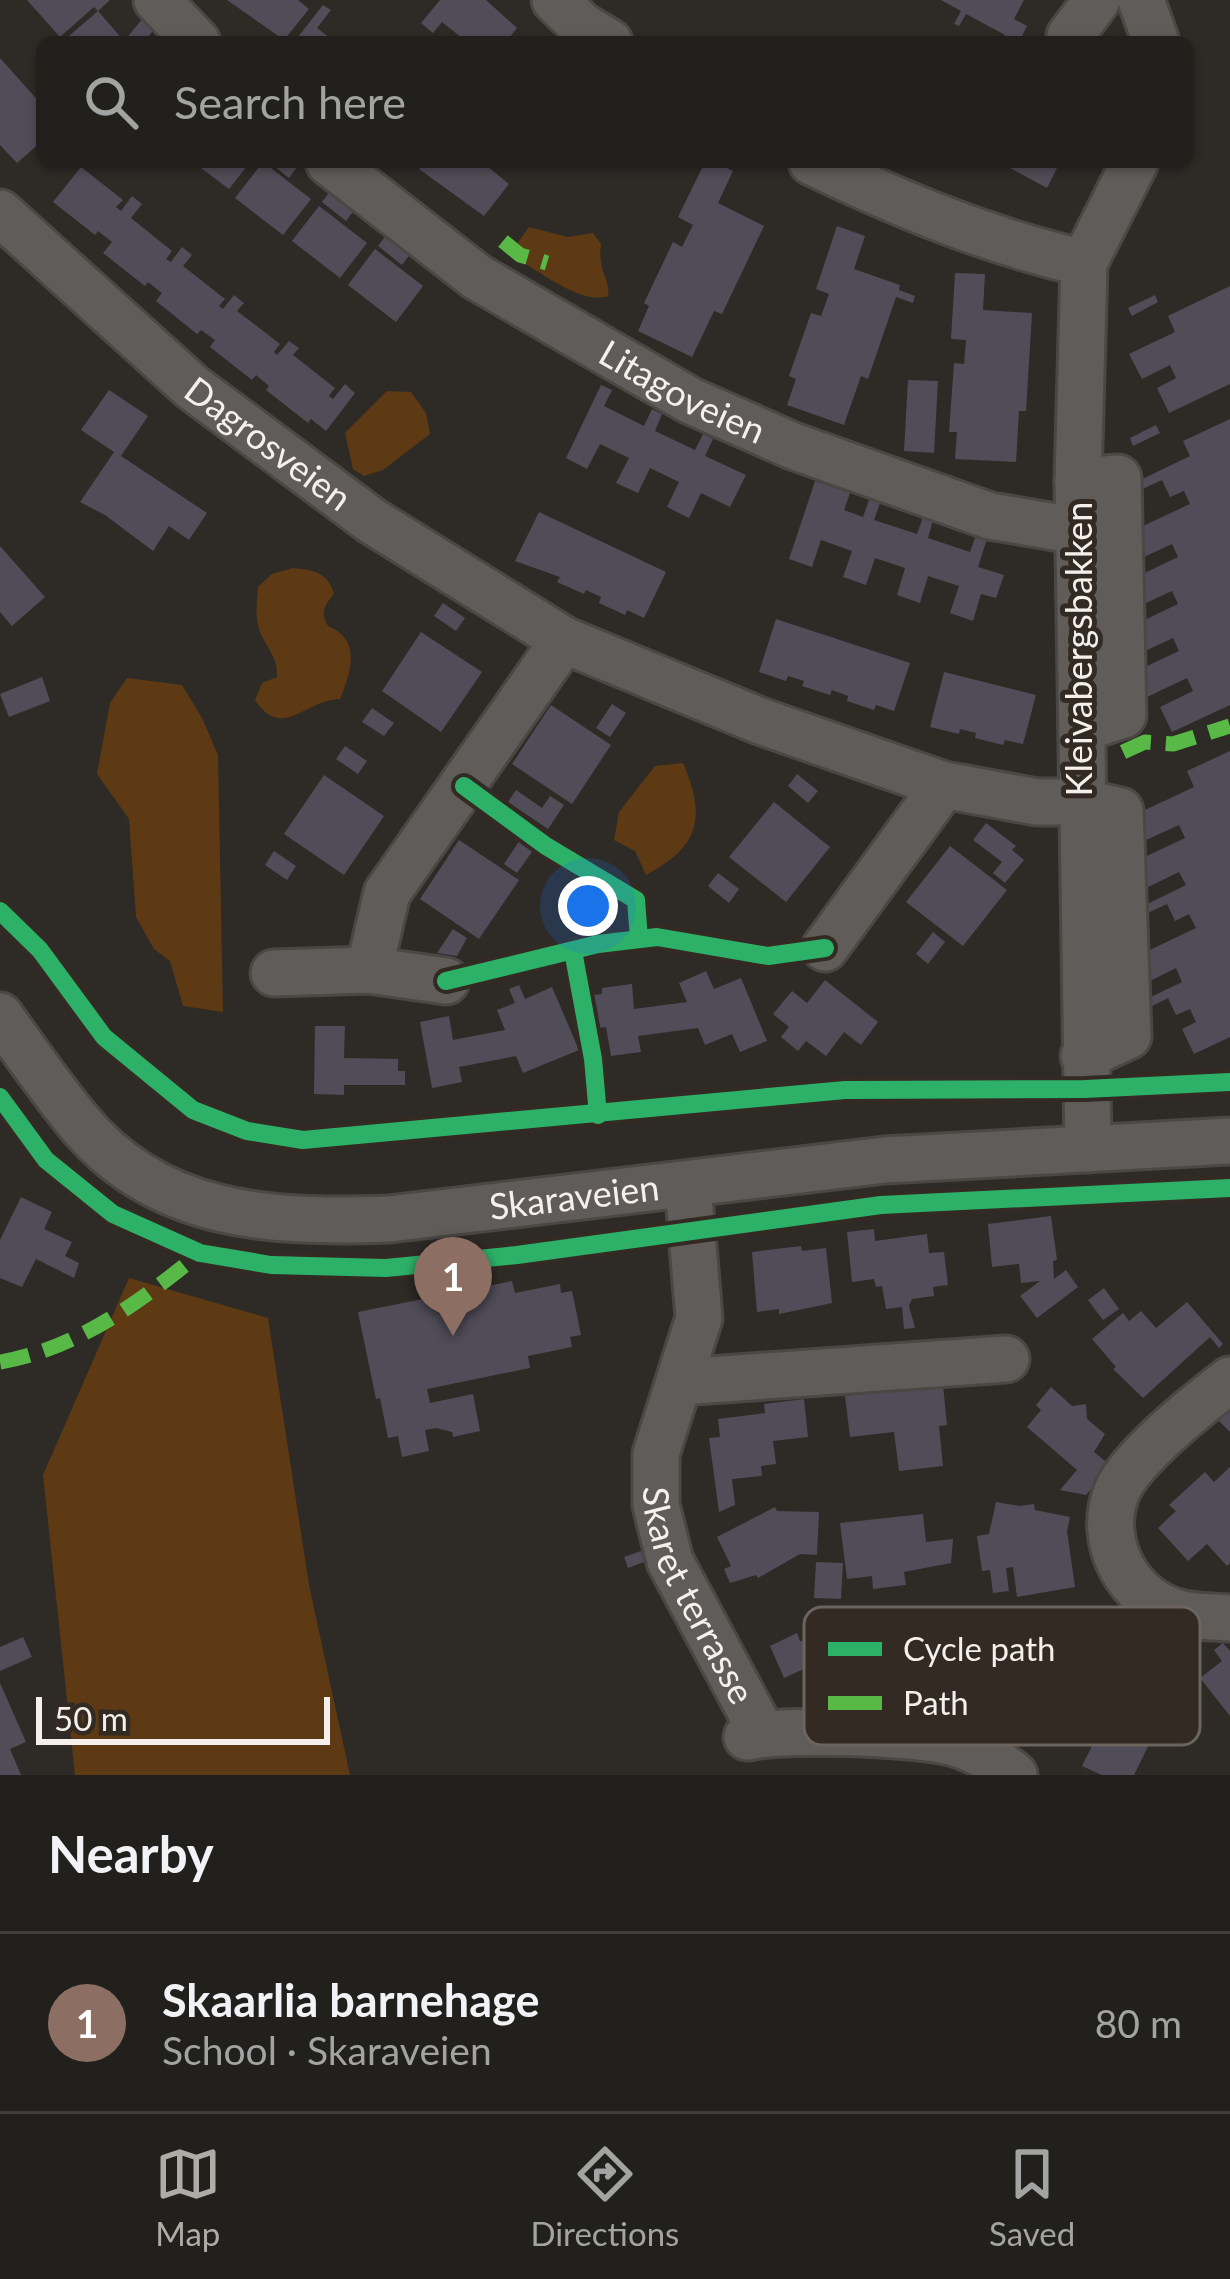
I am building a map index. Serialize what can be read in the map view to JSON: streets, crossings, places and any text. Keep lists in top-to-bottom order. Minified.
{"streets":{"street":["Litagoveien","Dagrosveien","Kleivabergsbakken","Skaraveien","Skaret terrasse"]},"crossings":[["Litagoveien","Kleivabergsbakken"],["Dagrosveien","Kleivabergsbakken"],["Kleivabergsbakken","Skaraveien"],["Skaraveien","Skaret terrasse"]],"legend":["Cycle path","Path"],"scale_bar":"50 m","page":{"search":"Search here","pins":"1","scale":"50 m","heading":"Nearby","list":[{"mark":"1","name":"Skaarlia barnehage","note":"School · Skaraveien","value":"80 m"}],"nav":["Map","Directions","Saved"]}}
